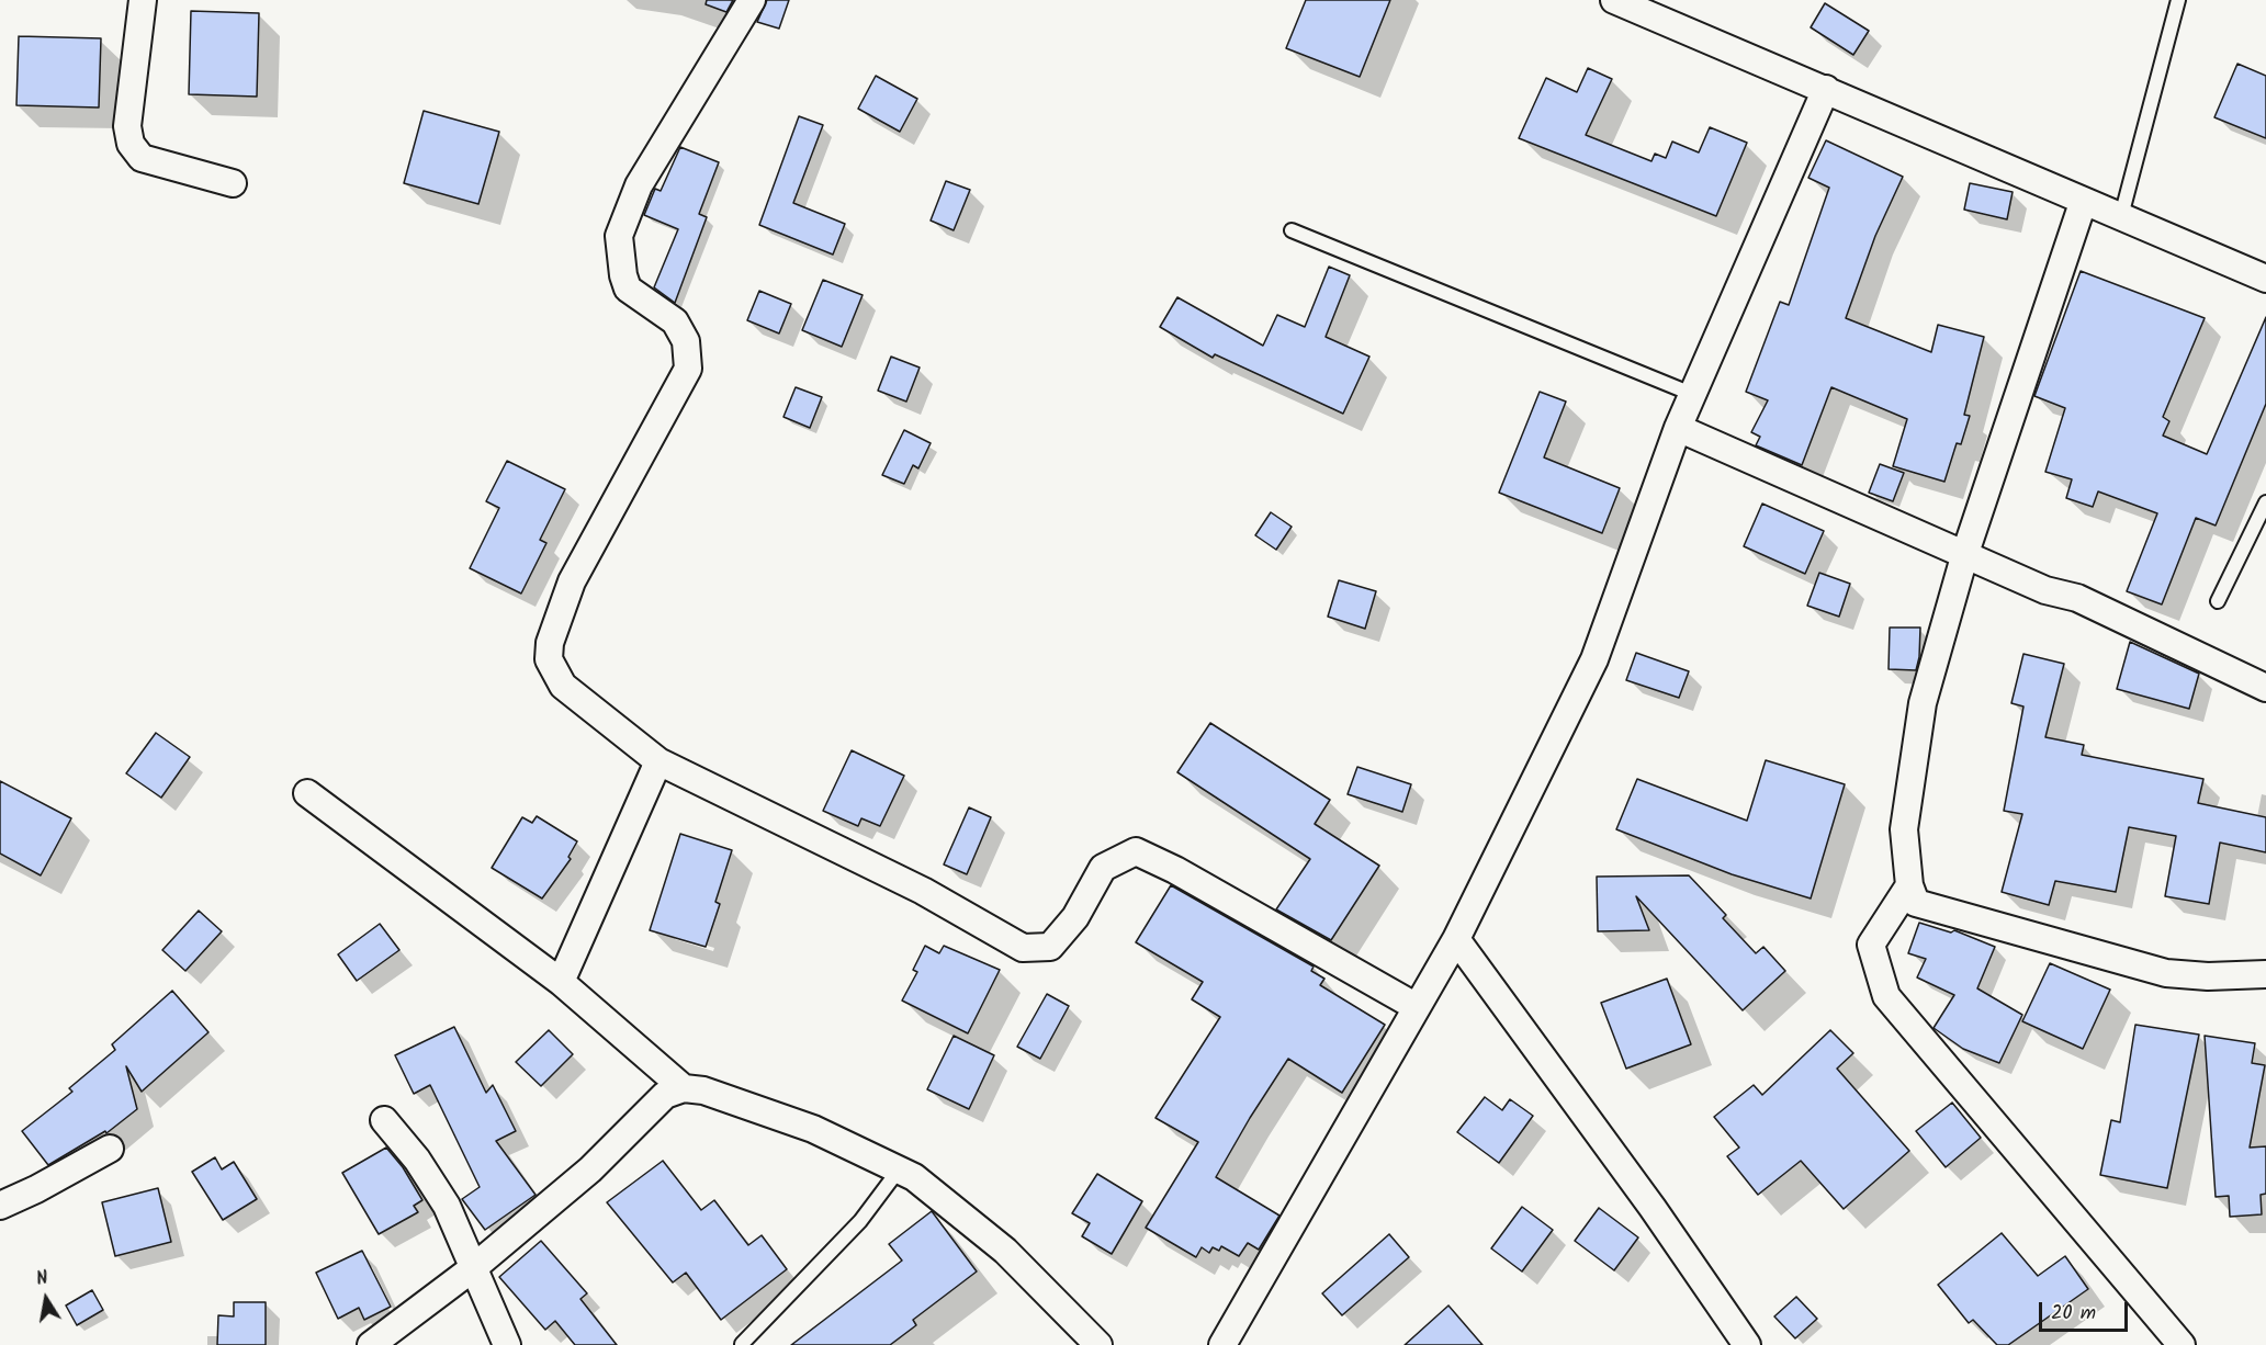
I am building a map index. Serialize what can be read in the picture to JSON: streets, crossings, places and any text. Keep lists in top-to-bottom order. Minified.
{"scale_bar":"20 m","north":"top"}
